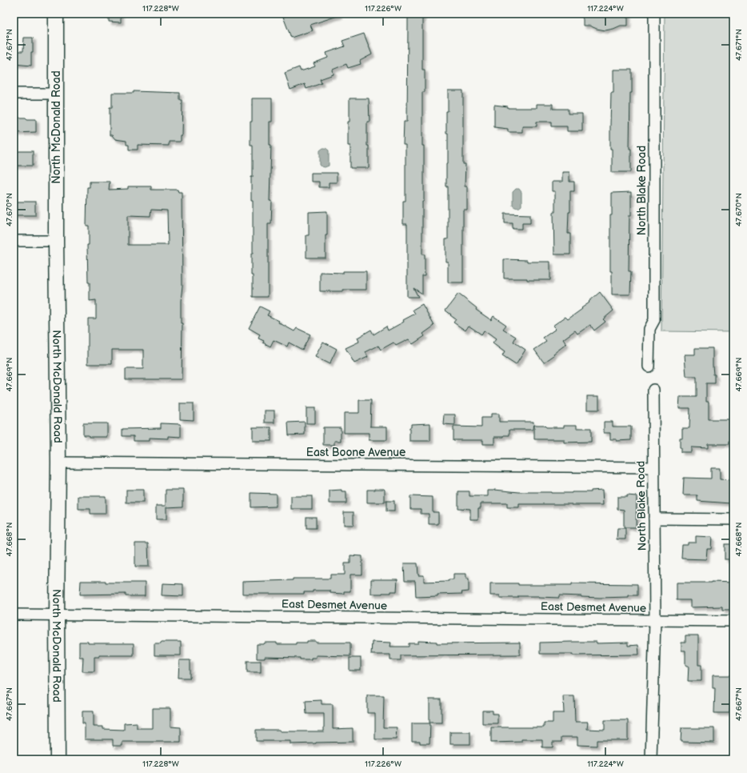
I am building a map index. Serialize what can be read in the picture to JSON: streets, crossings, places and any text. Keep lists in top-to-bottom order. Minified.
{"streets":{"street":["North McDonald Road","North Blake Road","East Boone Avenue","East Desmet Avenue"]},"crossings":[["North McDonald Road","East Boone Avenue"],["North McDonald Road","East Desmet Avenue"],["North Blake Road","East Boone Avenue"],["North Blake Road","East Desmet Avenue"]],"coordinates":["117.228°W","117.226°W","117.224°W","47.671°N","47.670°N","47.669°N","47.668°N","47.667°N"]}
